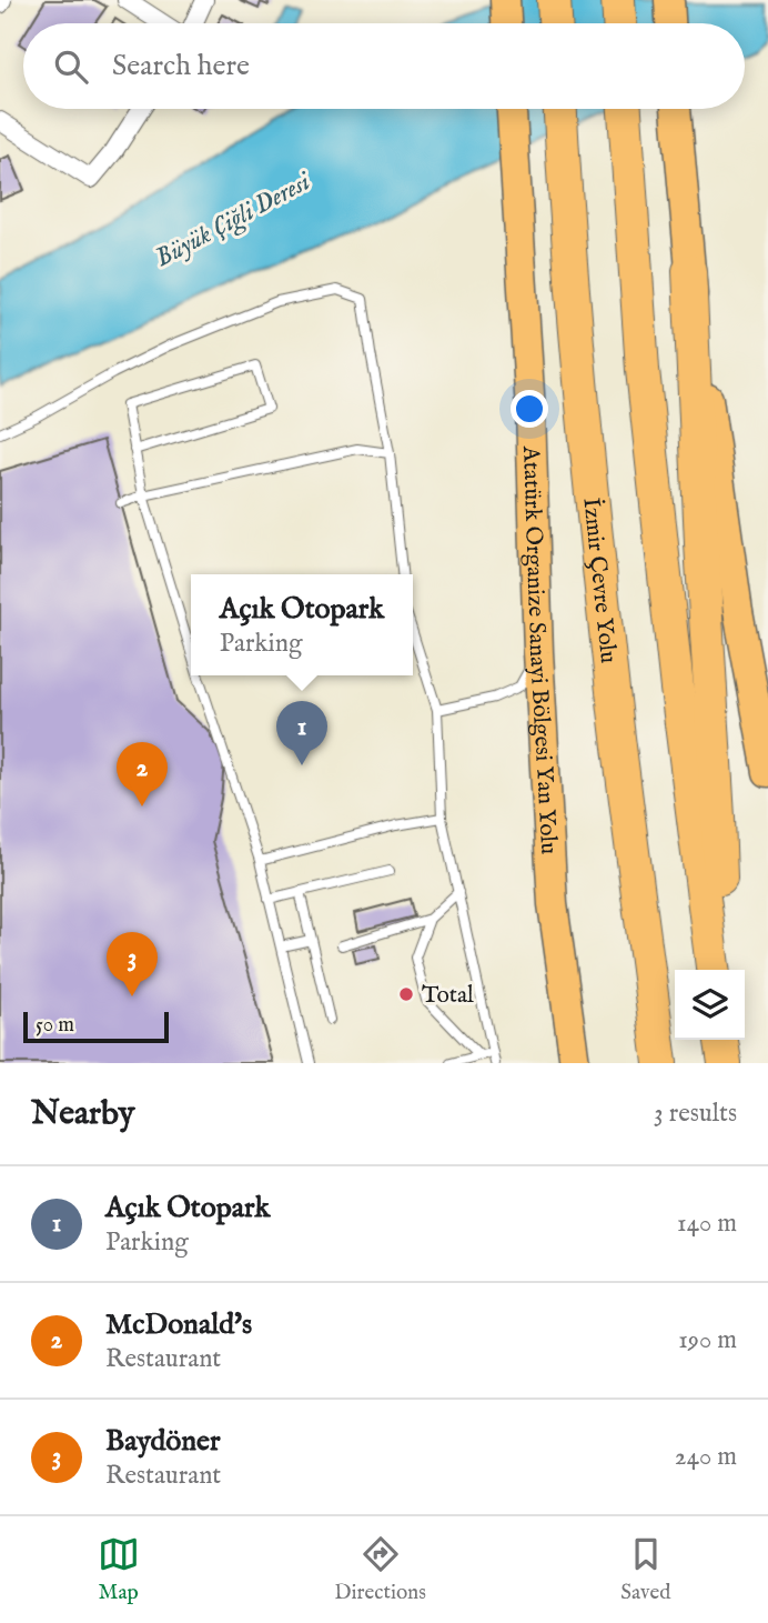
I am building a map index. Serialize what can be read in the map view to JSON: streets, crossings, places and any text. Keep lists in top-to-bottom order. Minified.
{"streets":{"highway":["İzmir Çevre Yolu"],"main road":["Atatürk Organize Sanayi Bölgesi Yan Yolu"]},"water":["Büyük Çiğli Deresi"],"places":["Total"],"scale_bar":"50 m","page":{"search":"Search here","popup":["Açık Otopark","Parking"],"pins":["1","2","3"],"scale":"50 m","heading":["Nearby","3 results"],"list":[{"mark":"1","name":"Açık Otopark","note":"Parking","value":"140 m"},{"mark":"2","name":"McDonald's","note":"Restaurant","value":"190 m"},{"mark":"3","name":"Baydöner","note":"Restaurant","value":"240 m"}],"nav":["Map","Directions","Saved"]}}
